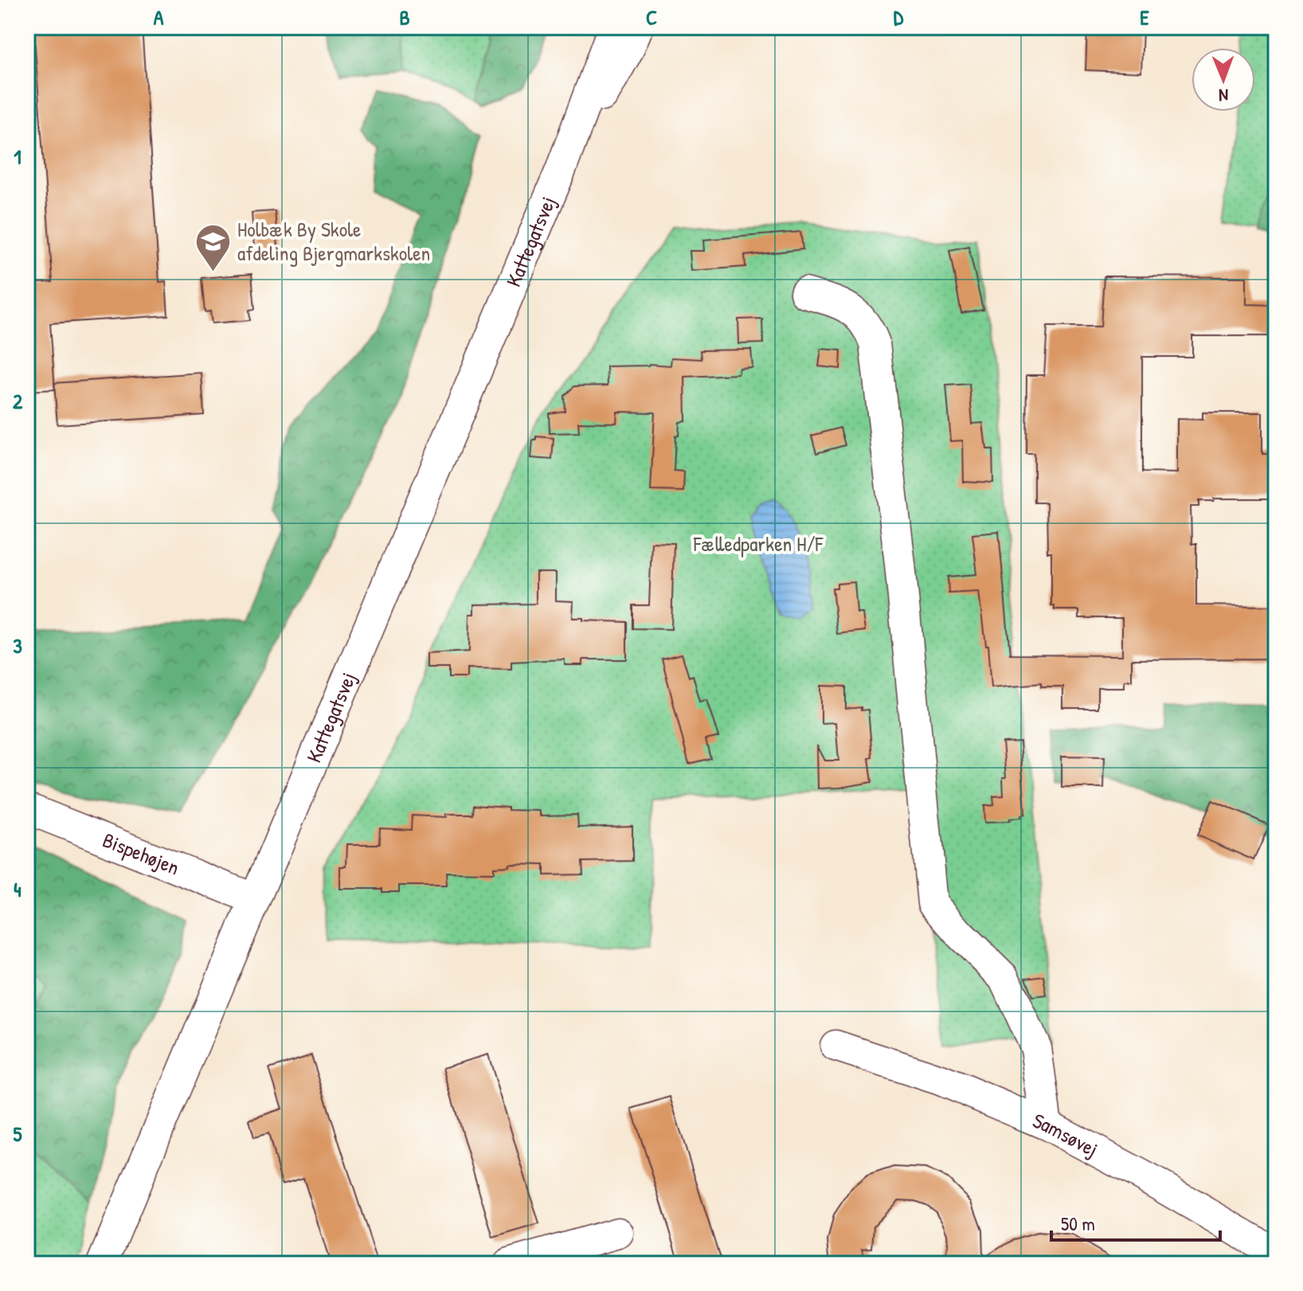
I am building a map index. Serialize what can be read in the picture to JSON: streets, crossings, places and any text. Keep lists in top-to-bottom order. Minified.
{"streets":{"street":["Kattegatsvej","Bispehøjen","Samsøvej"]},"crossings":[["Kattegatsvej","Bispehøjen"]],"parks":["Fælledparken H/F"],"places":{"school or university":["Holbæk By Skole afdeling Bjergmarkskolen"]},"scale_bar":"50 m","north":"bottom","grid":{"columns":["A","B","C","D","E"],"rows":["1","2","3","4","5"]}}
